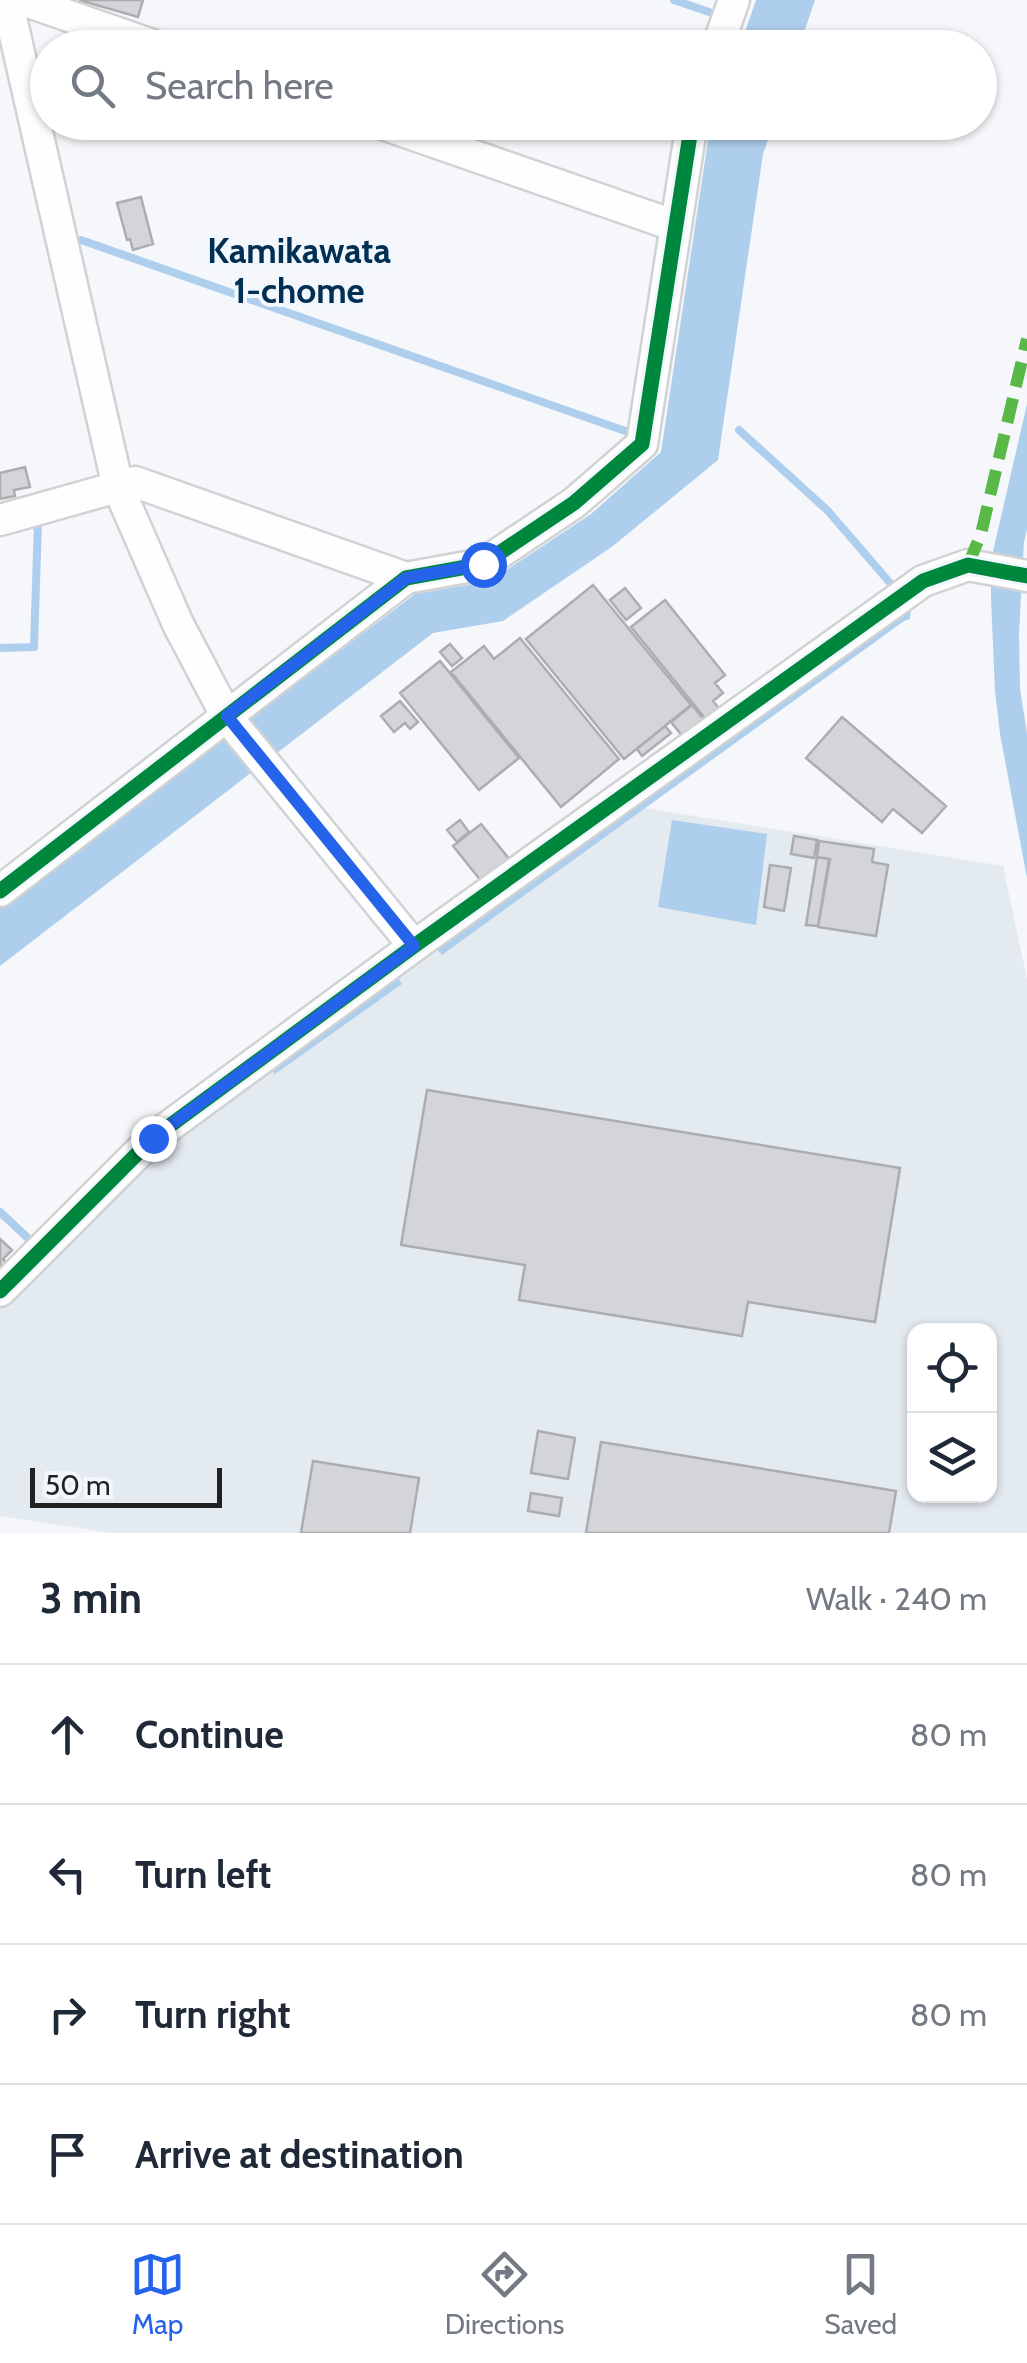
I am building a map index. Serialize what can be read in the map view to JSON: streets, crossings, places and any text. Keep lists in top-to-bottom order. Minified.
{"districts":["Kamikawata 1-chome"],"scale_bar":"50 m","page":{"search":"Search here","scale":"50 m","heading":["3 min","Walk · 240 m"],"list":[["Continue","80 m"],["Turn left","80 m"],["Turn right","80 m"],"Arrive at destination"],"nav":["Map","Directions","Saved"]}}
